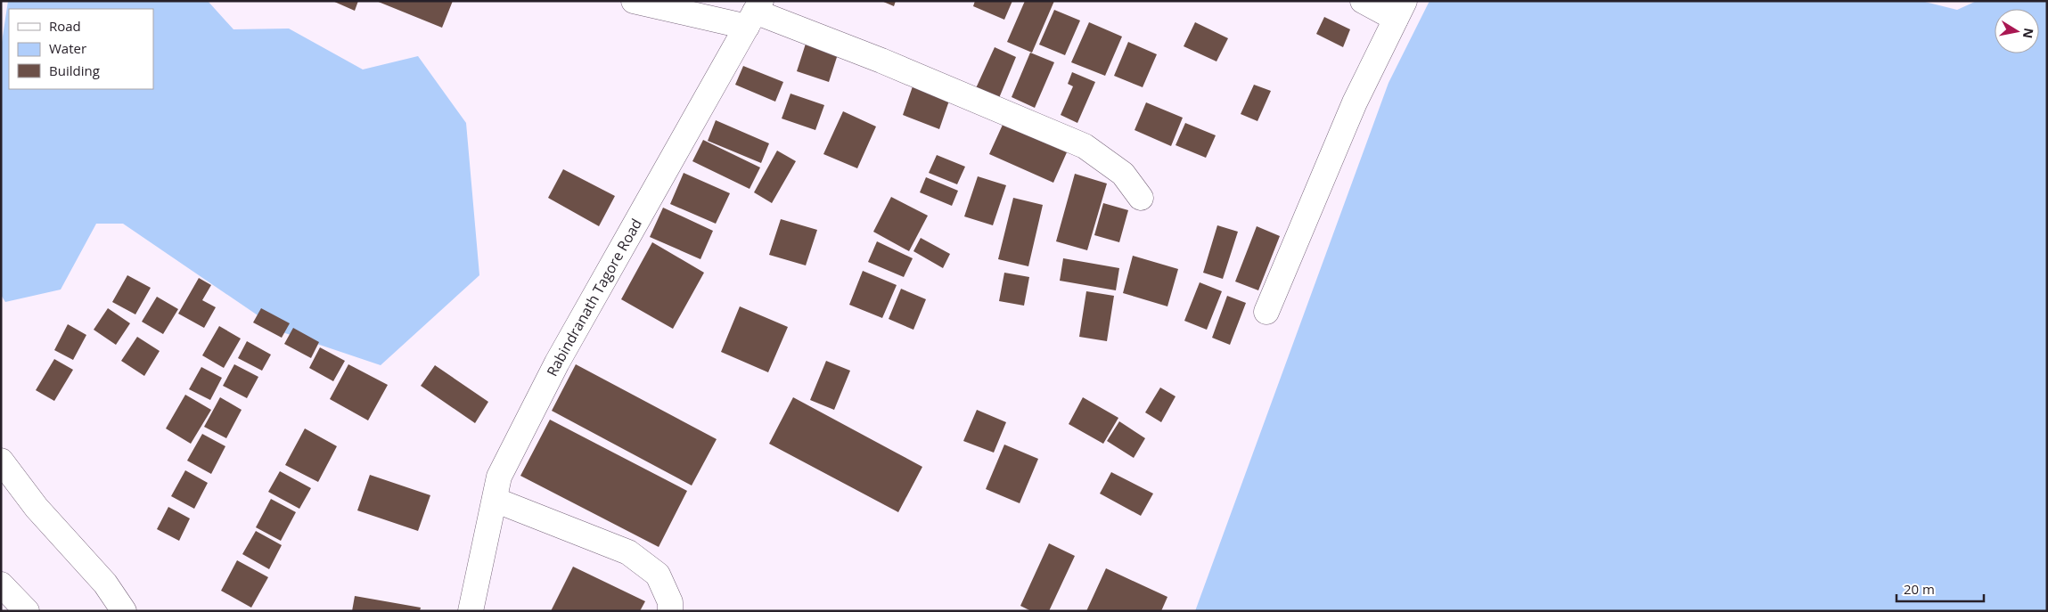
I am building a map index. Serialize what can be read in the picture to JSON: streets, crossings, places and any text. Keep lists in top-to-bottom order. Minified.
{"streets":{"street":["Rabindranath Tagore Road"]},"legend":["Road","Water","Building"],"scale_bar":"20 m","north":"right"}
